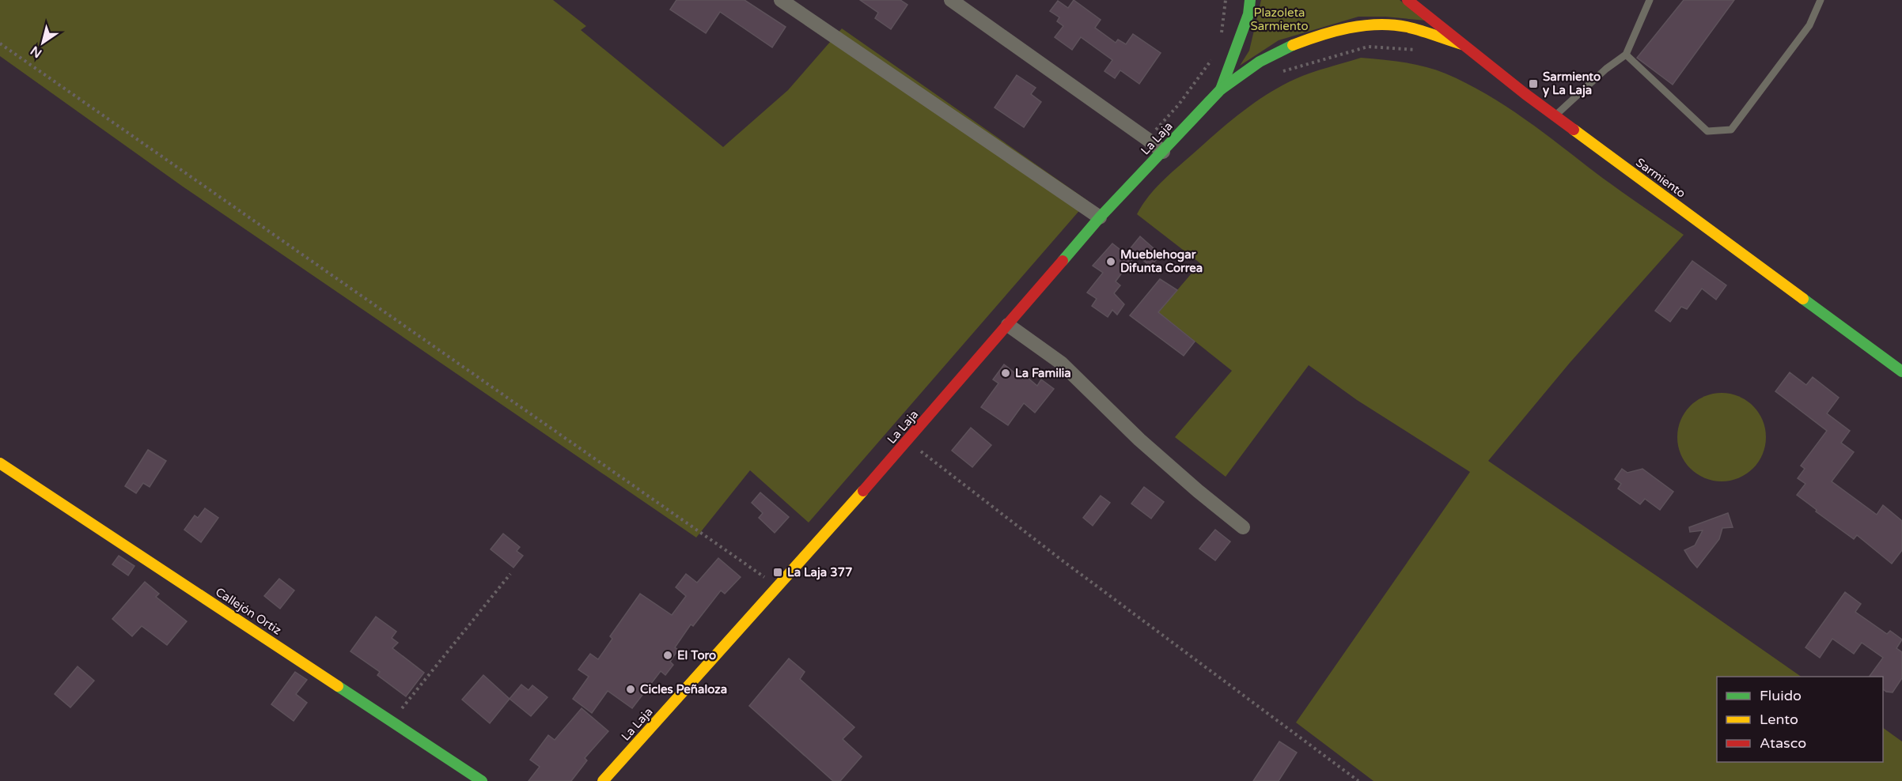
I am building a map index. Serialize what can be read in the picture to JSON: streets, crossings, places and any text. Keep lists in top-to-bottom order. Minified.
{"streets":{"main road":["La Laja","Sarmiento","Callejón Ortiz"]},"crossings":[["La Laja","Sarmiento"]],"parks":["Plazoleta Sarmiento"],"places":{"transit":["Sarmiento y La Laja","La Laja 377"],"other":["Mueblehogar Difunta Correa","La Familia","El Toro","Cicles Peñaloza"]},"legend":["Fluido","Lento","Atasco"],"north":"bottom left"}
